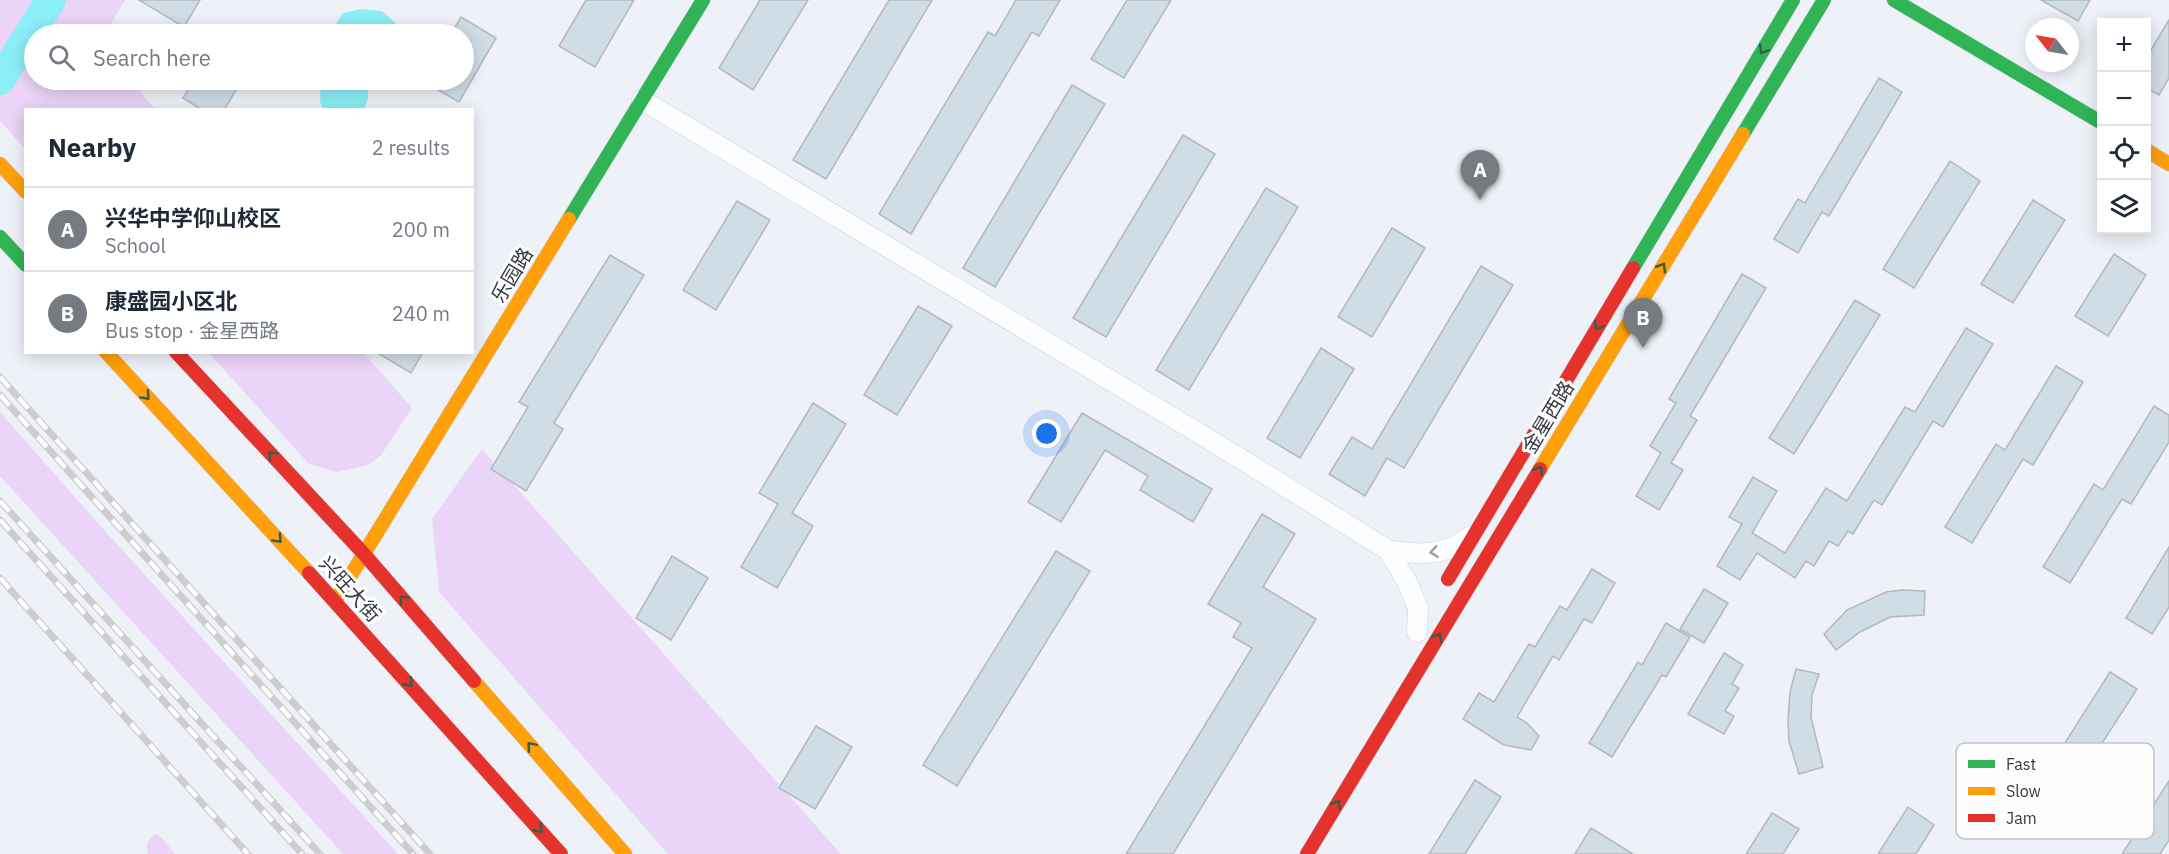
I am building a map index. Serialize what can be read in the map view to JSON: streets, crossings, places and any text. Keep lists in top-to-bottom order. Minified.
{"streets":{"main road":["乐园路","金星西路","兴旺大街"]},"crossings":[["乐园路","兴旺大街"]],"legend":["Fast","Slow","Jam"],"north":"top left","page":{"map_buttons":["+","−"],"search":"Search here","heading":["Nearby","2 results"],"pins":["A","B"],"list":[{"mark":"A","name":"兴华中学仰山校区","note":"School","value":"200 m"},{"mark":"B","name":"康盛园小区北","note":"Bus stop · 金星西路","value":"240 m"}]}}
